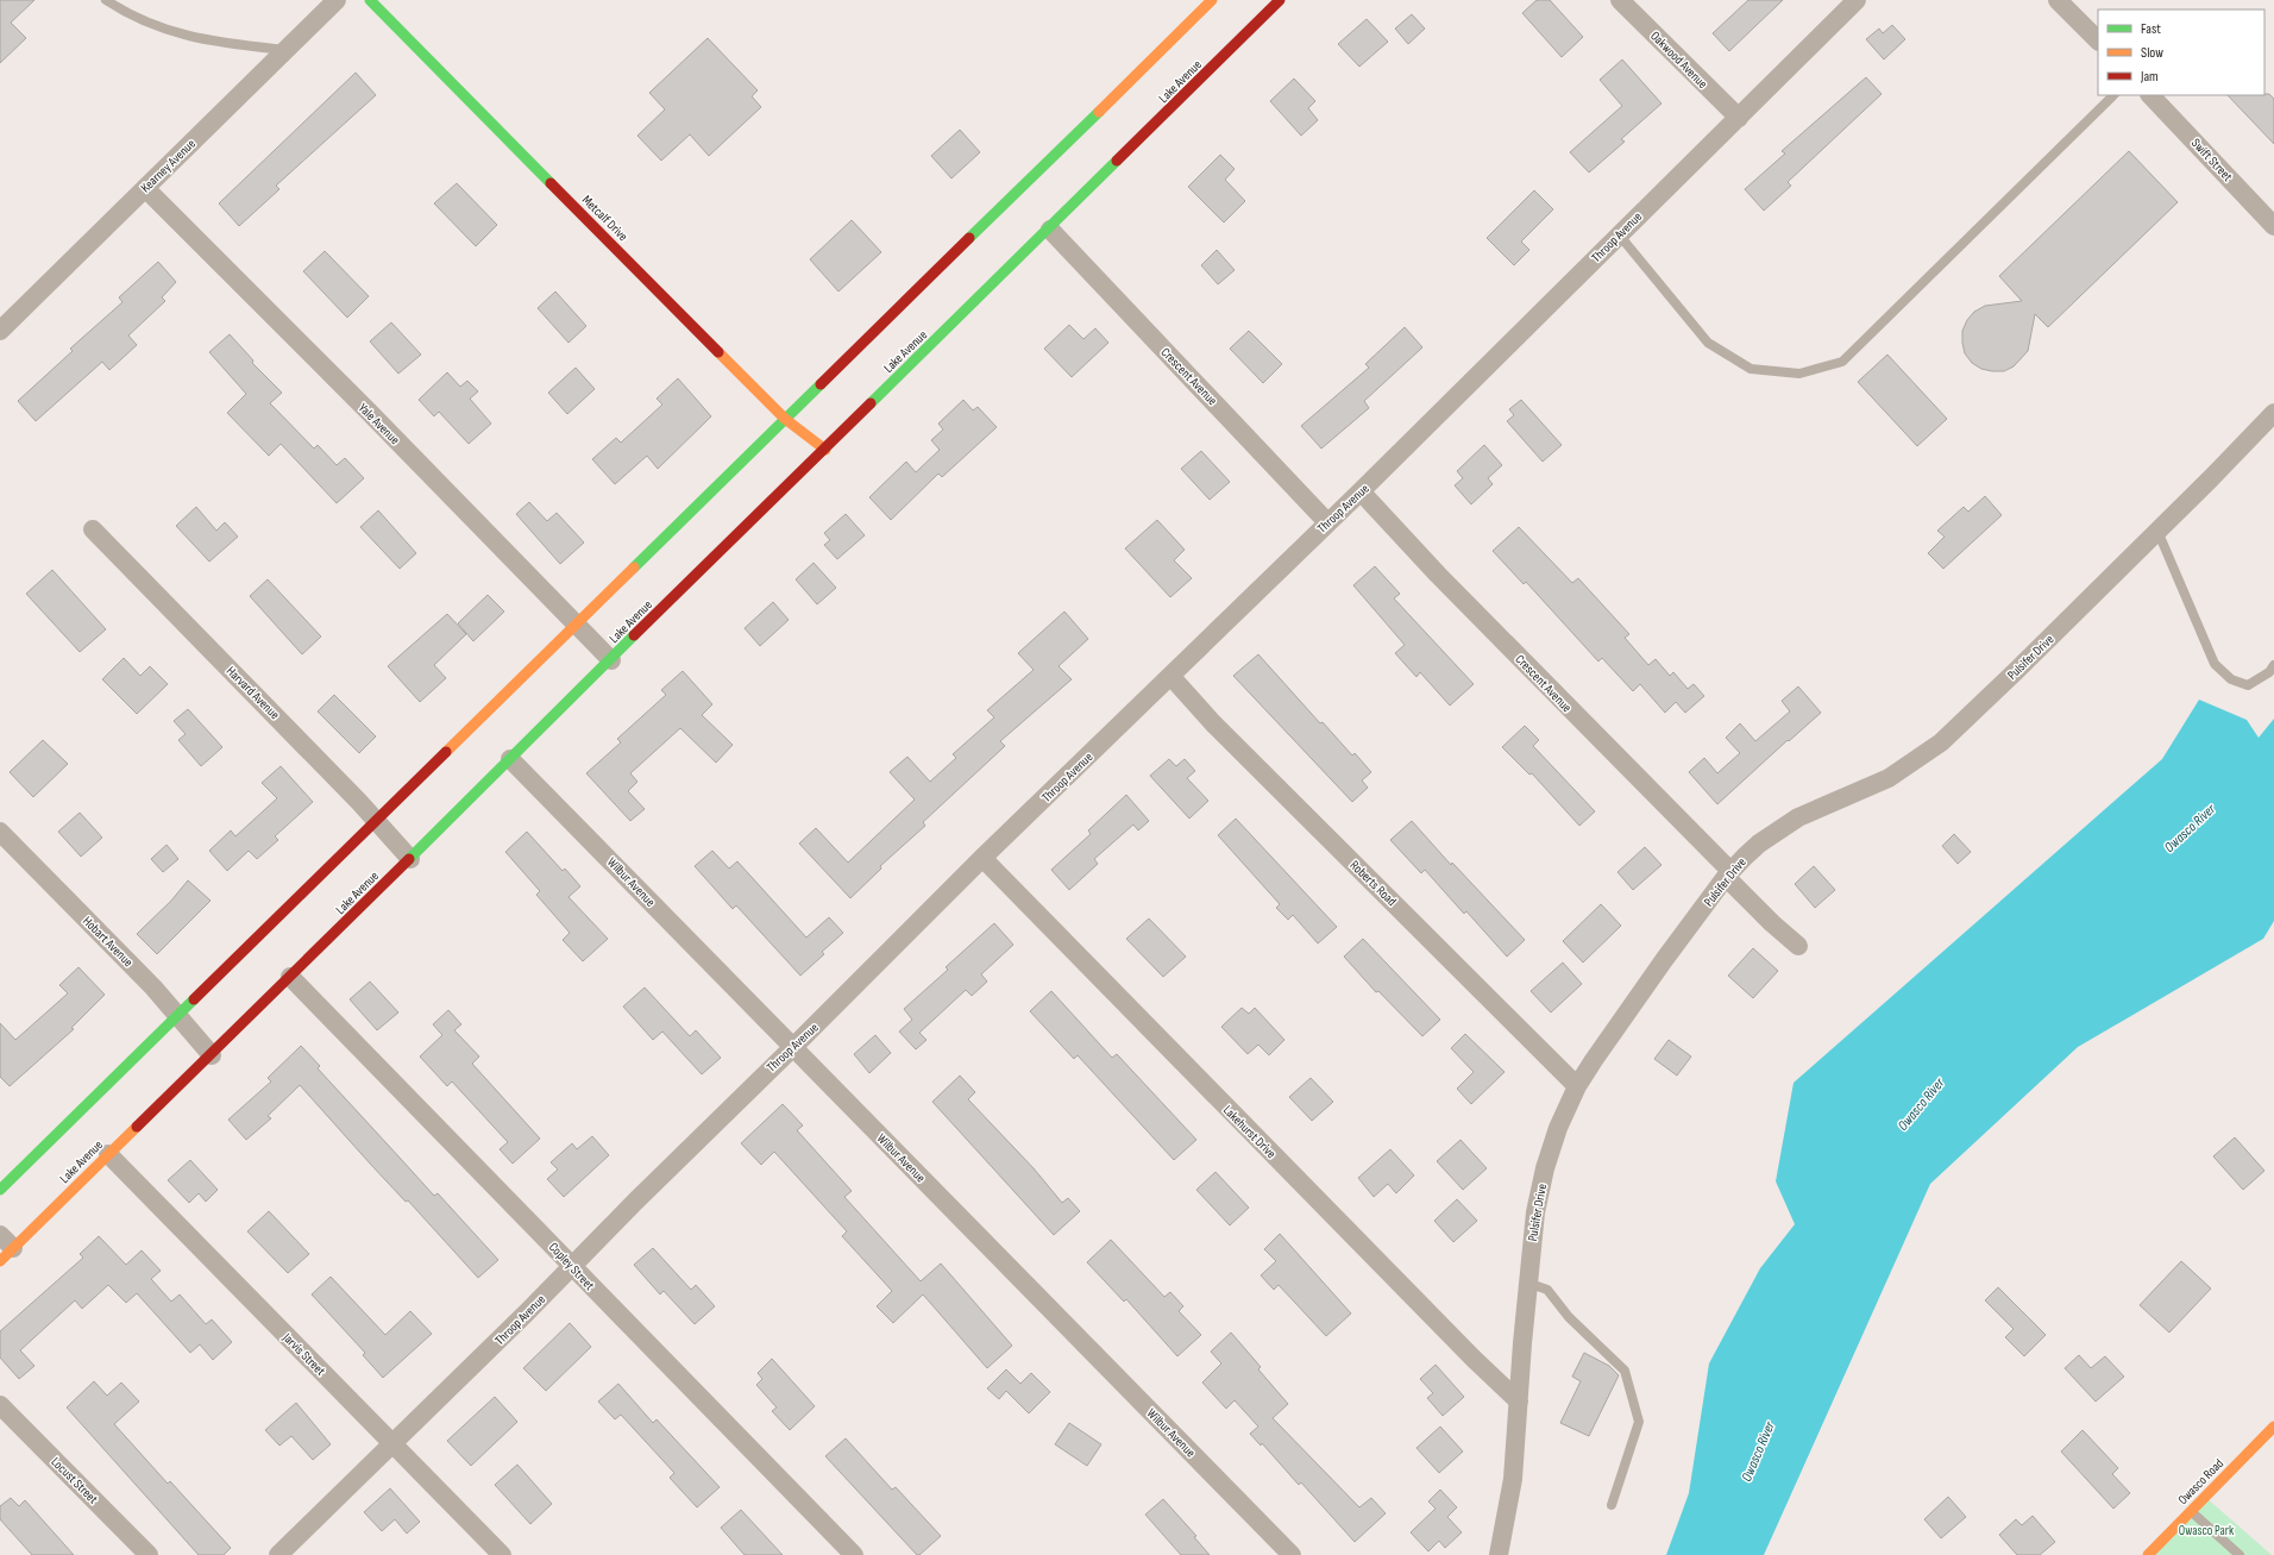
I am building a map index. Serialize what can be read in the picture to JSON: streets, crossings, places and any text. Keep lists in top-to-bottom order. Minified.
{"streets":{"main road":["Lake Avenue","Metcalf Drive","Owasco Road"],"street":["Oakwood Avenue","Swift Street","Kearney Avenue","Throop Avenue","Crescent Avenue","Yale Avenue","Pulsifer Drive","Harvard Avenue","Wilbur Avenue","Roberts Road","Hobart Avenue","Lakehurst Drive","Copley Street","Jarvis Street","Locust Street"]},"crossings":[["Oakwood Avenue","Throop Avenue"],["Lake Avenue","Metcalf Drive"],["Lake Avenue","Crescent Avenue"],["Lake Avenue","Yale Avenue"],["Lake Avenue","Harvard Avenue"],["Lake Avenue","Wilbur Avenue"],["Lake Avenue","Hobart Avenue"],["Lake Avenue","Copley Street"],["Lake Avenue","Jarvis Street"],["Kearney Avenue","Yale Avenue"],["Throop Avenue","Crescent Avenue"],["Throop Avenue","Wilbur Avenue"],["Throop Avenue","Roberts Road"],["Throop Avenue","Lakehurst Drive"],["Throop Avenue","Copley Street"],["Throop Avenue","Jarvis Street"],["Crescent Avenue","Pulsifer Drive"],["Pulsifer Drive","Roberts Road"],["Pulsifer Drive","Lakehurst Drive"]],"water":["Owasco River"],"parks":["Owasco Park"],"legend":["Fast","Slow","Jam"]}
